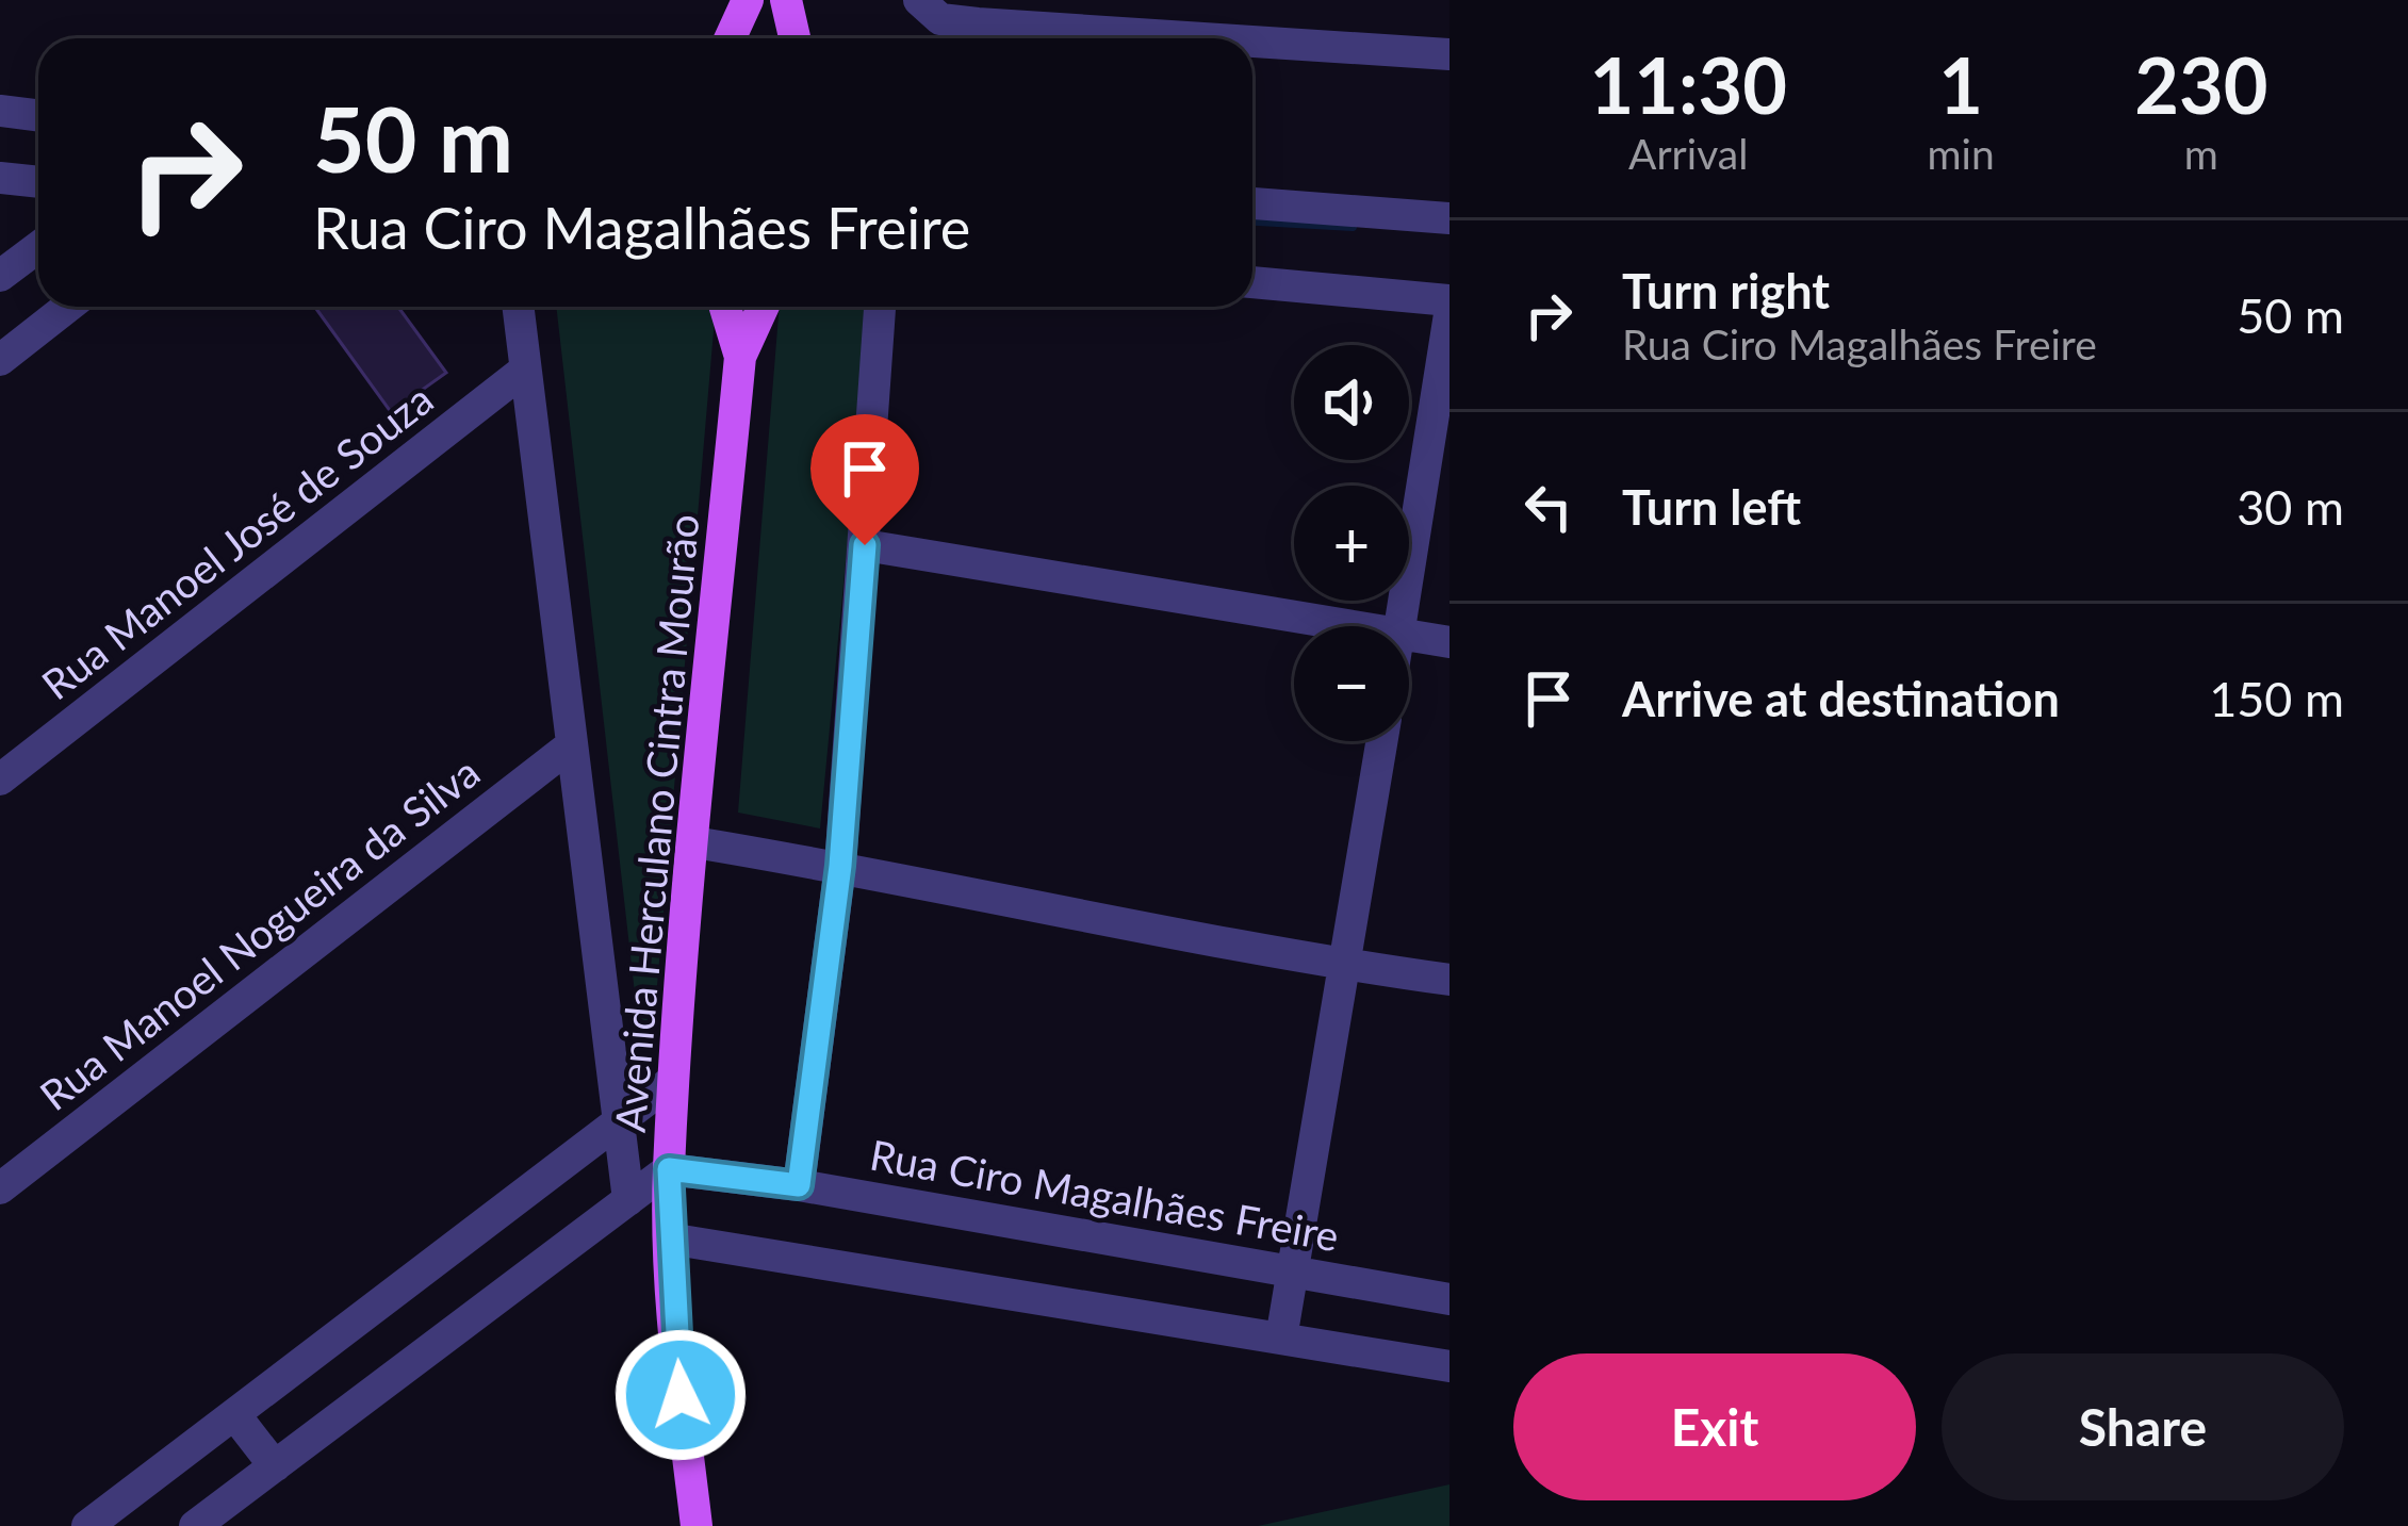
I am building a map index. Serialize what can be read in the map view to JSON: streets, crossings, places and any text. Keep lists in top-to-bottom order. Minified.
{"streets":{"main road":["Avenida Herculano Cintra Mourão"],"street":["Rua Manoel José de Souza","Rua Manoel Nogueira da Silva","Rua Ciro Magalhães Freire"]},"crossings":[["Rua Manoel José de Souza","Avenida Herculano Cintra Mourão"],["Avenida Herculano Cintra Mourão","Rua Manoel Nogueira da Silva"],["Avenida Herculano Cintra Mourão","Rua Ciro Magalhães Freire"]],"page":{"eta":["11:30","Arrival","1","min","230","m"],"turn":["50 m","Rua Ciro Magalhães Freire"],"list":[{"name":"Turn right","note":"Rua Ciro Magalhães Freire","value":"50 m"},{"name":"Turn left","value":"30 m"},{"name":"Arrive at destination","value":"150 m"}],"map_buttons":["+","−"],"buttons":["Exit","Share"]}}
